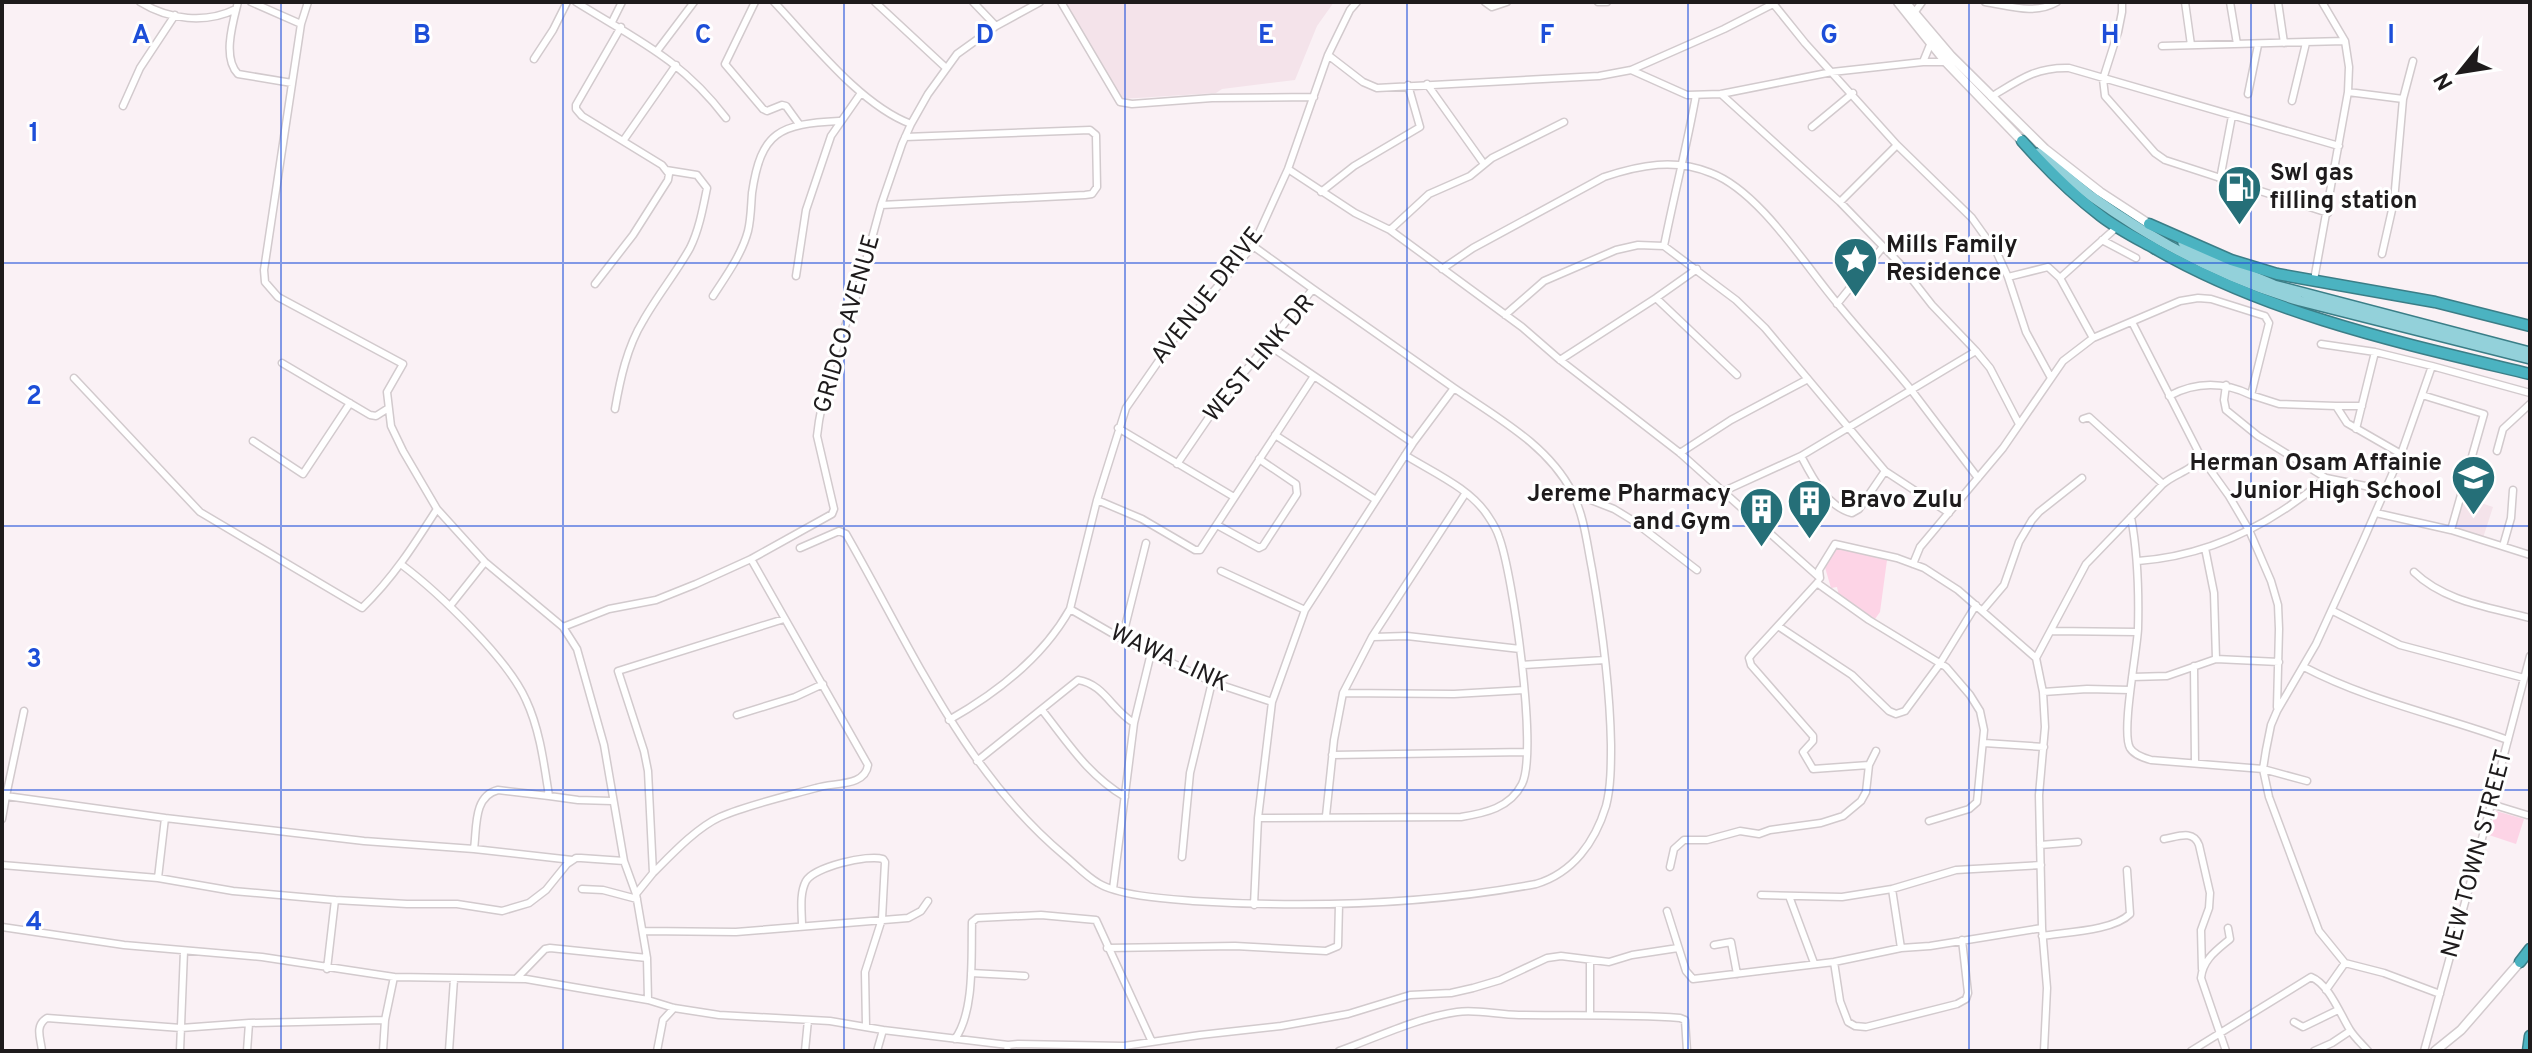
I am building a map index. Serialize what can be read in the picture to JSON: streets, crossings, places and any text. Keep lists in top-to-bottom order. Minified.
{"streets":{"street":["AVENUE DRIVE","GRIDCO AVENUE","WEST LINK DR","WAWA LINK","NEW TOWN STREET"]},"crossings":[["AVENUE DRIVE","WAWA LINK"]],"places":{"fuel station":["Swl gas filling station"],"place":["Mills Family Residence"],"school or university":["Herman Osam Affainie Junior High School"],"building":["Bravo Zulu","Jereme Pharmacy and Gym"]},"north":"bottom left","grid":{"columns":["A","B","C","D","E","F","G","H","I"],"rows":["1","2","3","4"]}}
